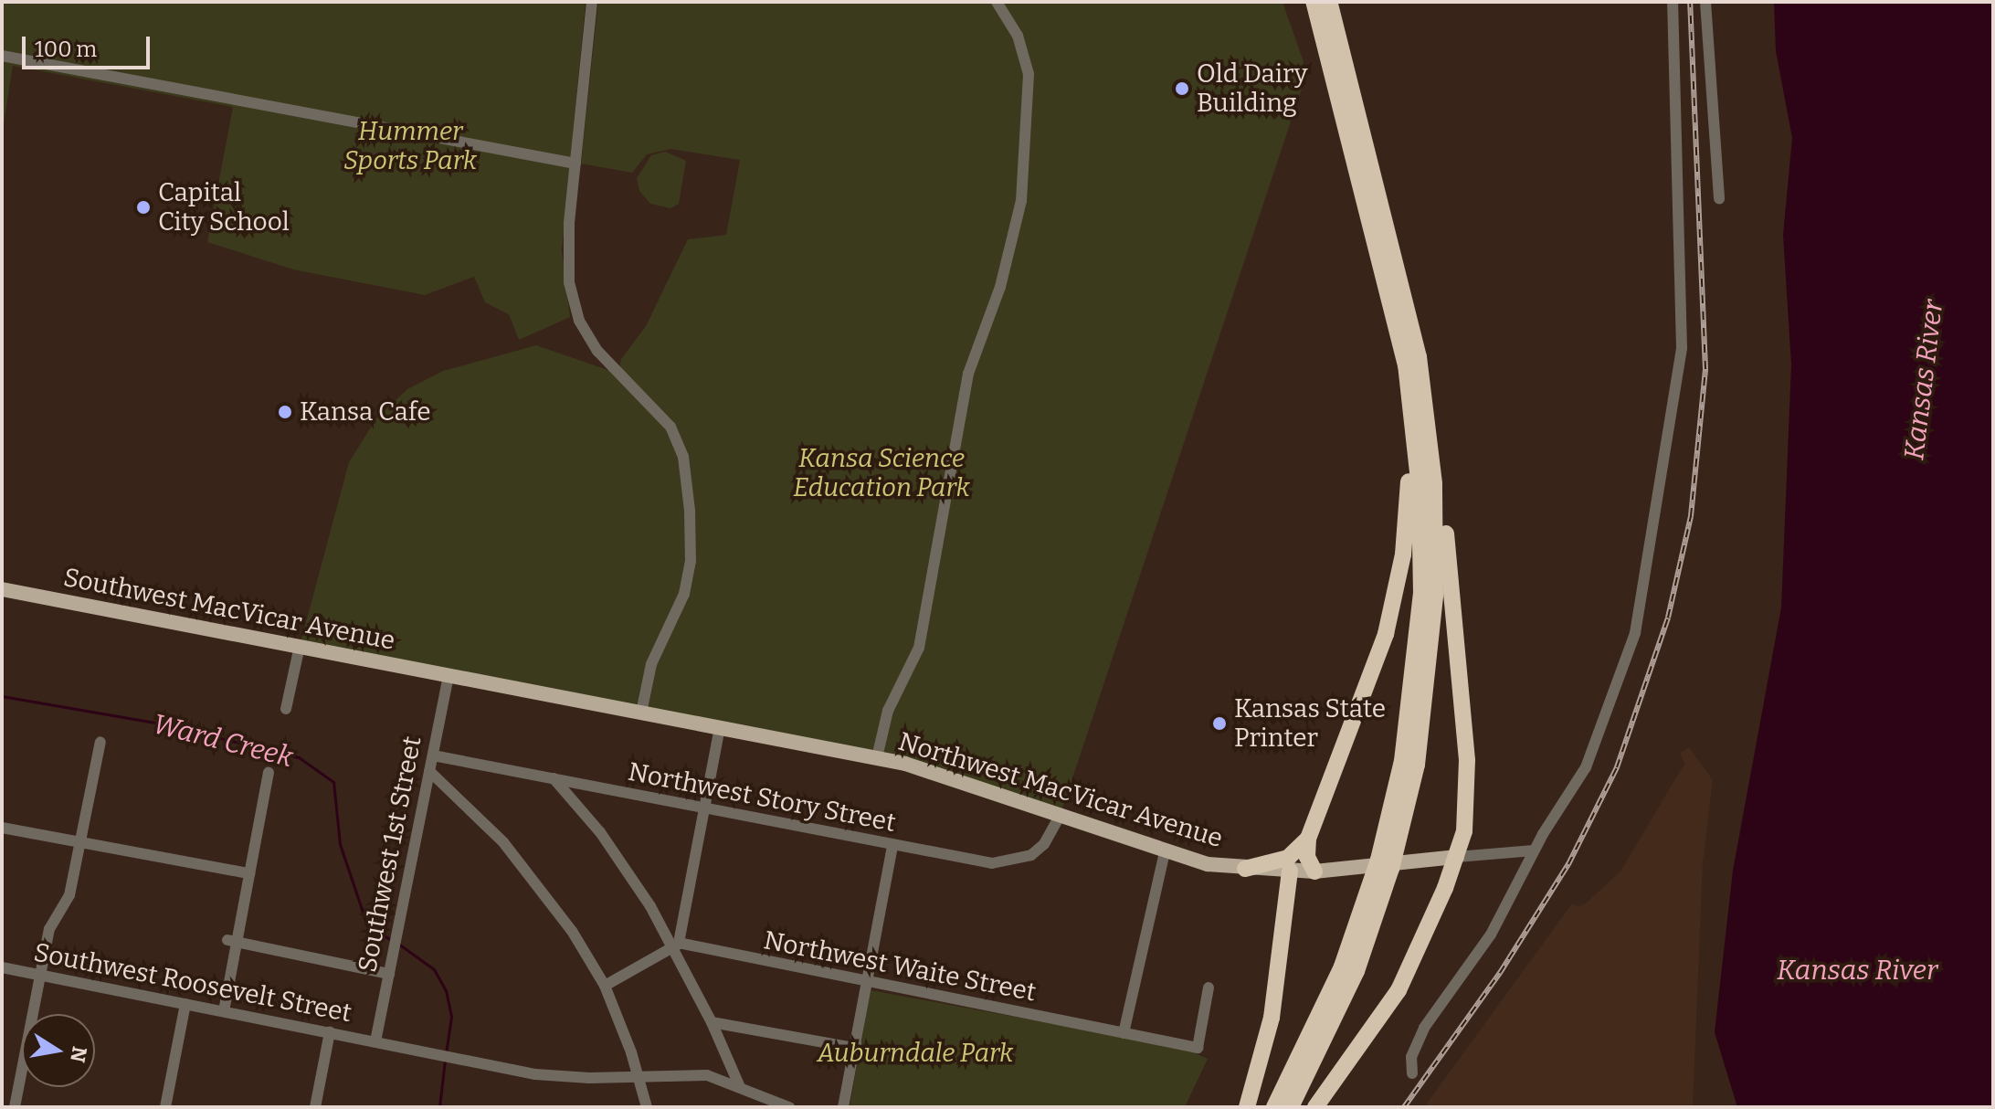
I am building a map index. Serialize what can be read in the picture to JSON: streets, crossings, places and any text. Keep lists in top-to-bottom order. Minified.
{"streets":{"main road":["Southwest MacVicar Avenue","Northwest MacVicar Avenue"],"street":["Northwest Story Street","Southwest 1st Street","Northwest Waite Street","Southwest Roosevelt Street"]},"crossings":[["Southwest MacVicar Avenue","Northwest MacVicar Avenue"],["Southwest MacVicar Avenue","Southwest 1st Street"],["Northwest MacVicar Avenue","Northwest Story Street"],["Northwest MacVicar Avenue","Southwest 1st Street"],["Northwest Story Street","Southwest 1st Street"],["Southwest 1st Street","Southwest Roosevelt Street"]],"water":["Kansas River","Ward Creek"],"parks":["Hummer Sports Park","Kansa Science Education Park","Auburndale Park"],"places":["Old Dairy Building","Capital City School","Kansa Cafe","Kansas State Printer"],"scale_bar":"100 m","north":"right"}
